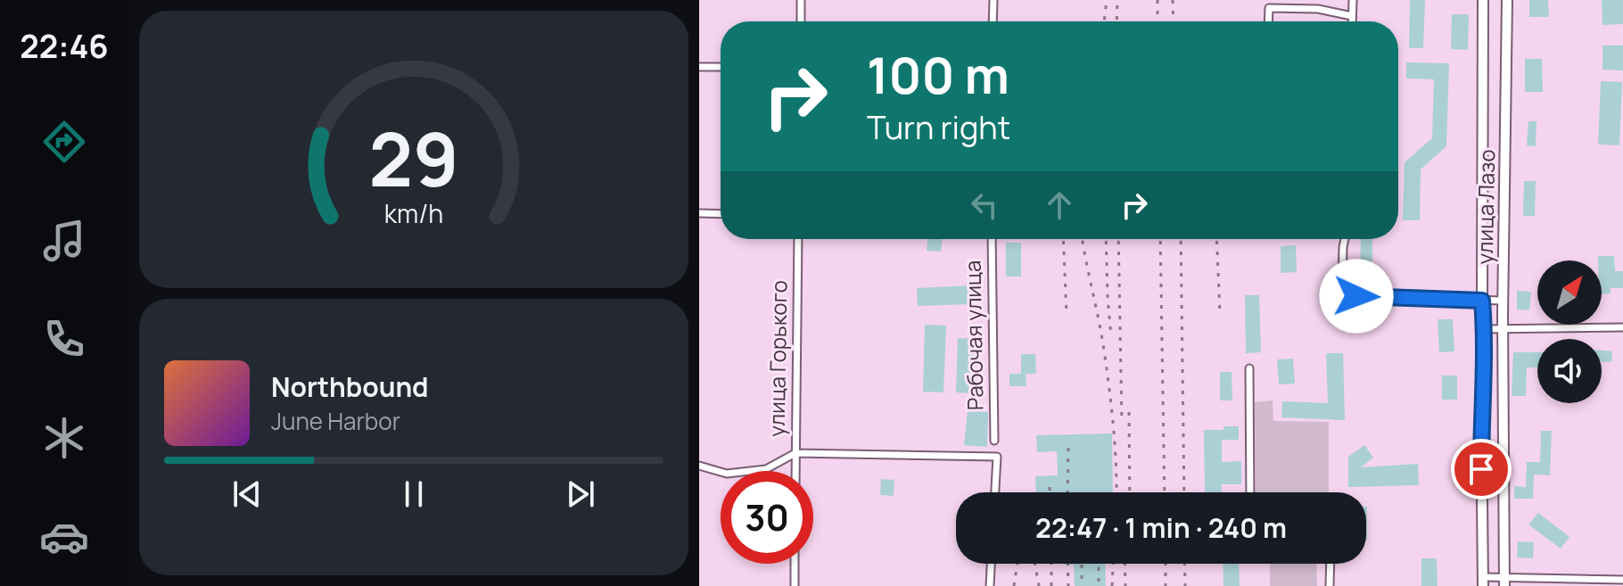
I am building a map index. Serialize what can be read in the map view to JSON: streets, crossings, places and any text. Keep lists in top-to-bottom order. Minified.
{"streets":{"street":["улица Лазо","Рабочая улица","улица Горького"]},"north":"top right","page":{"tabs":"22:46","turn":["100 m","Turn right"],"song":["Northbound","June Harbor"],"limit":"30","trip":"22:47 · 1 min · 240 m","gauge":["29","km/h"]}}
